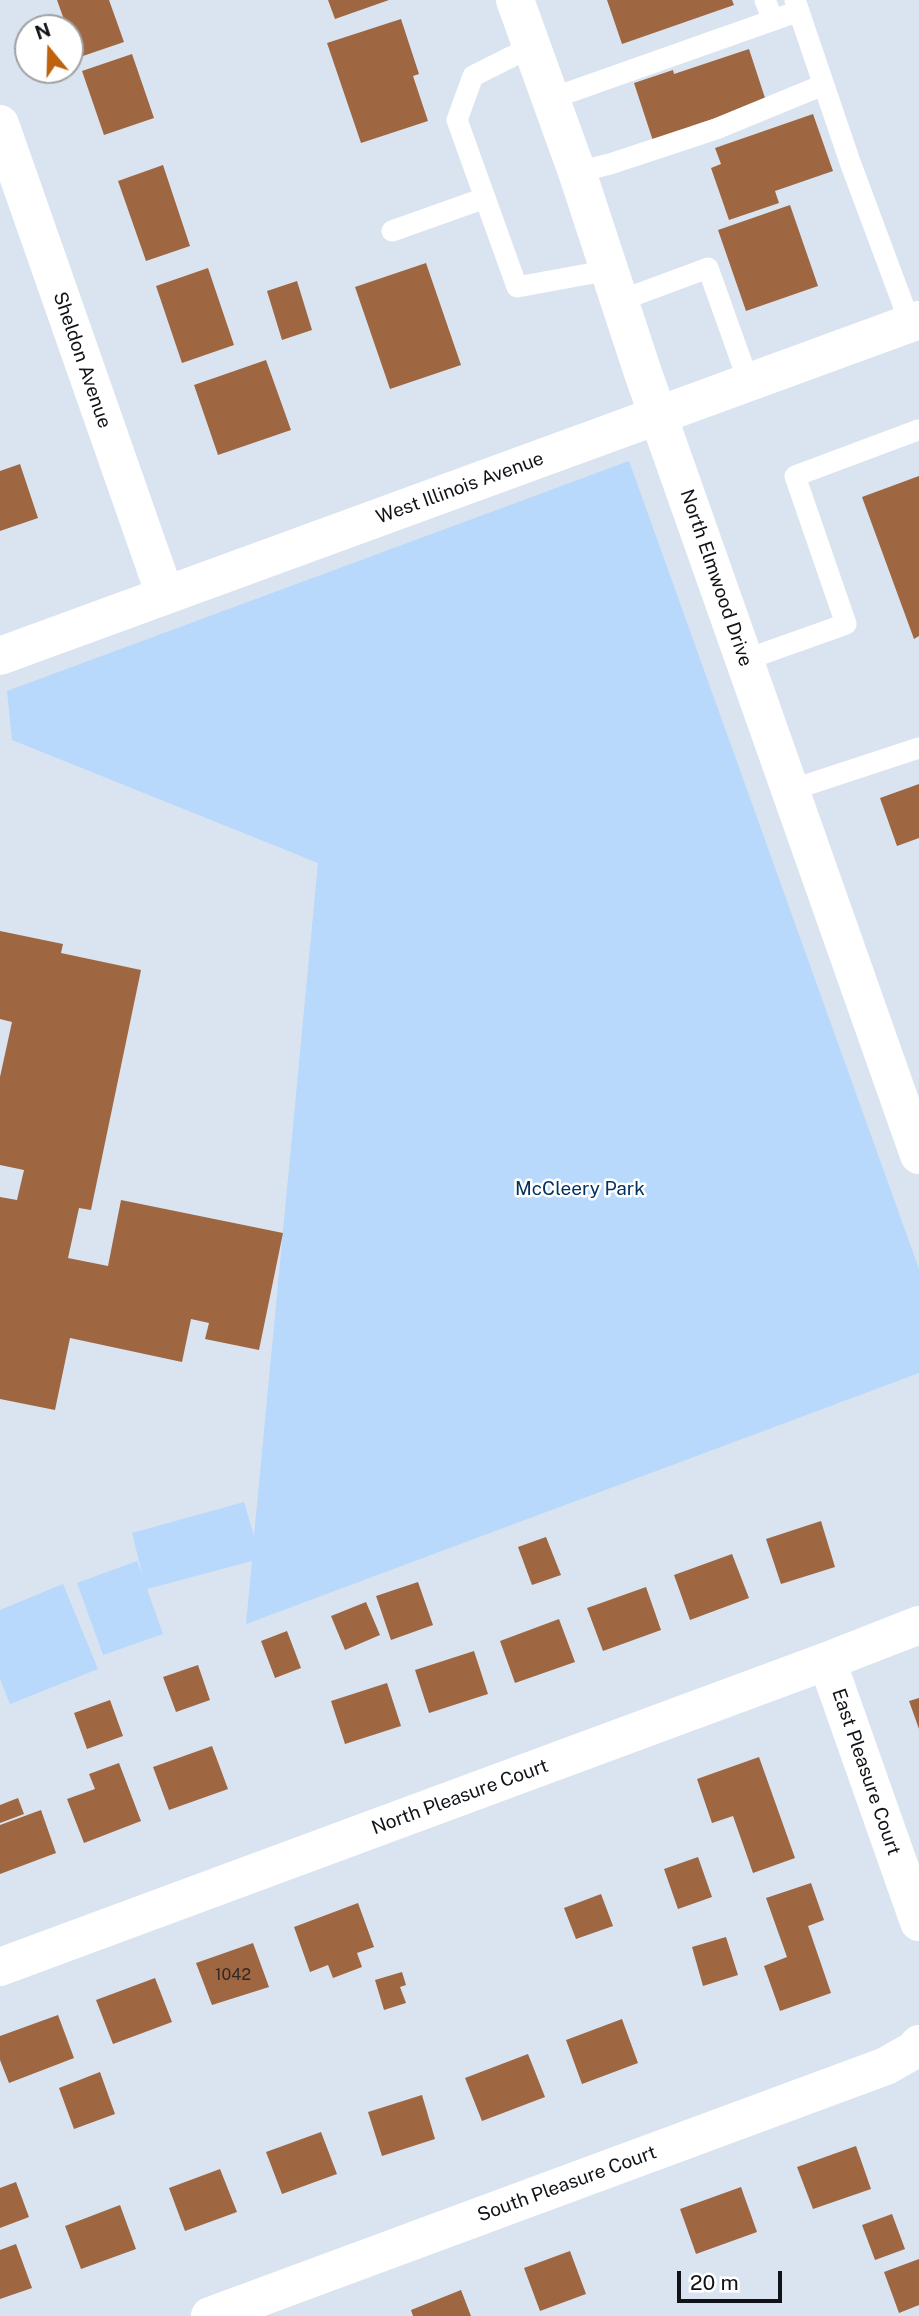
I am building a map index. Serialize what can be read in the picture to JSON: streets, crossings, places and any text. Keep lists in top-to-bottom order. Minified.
{"streets":{"street":["Sheldon Avenue","West Illinois Avenue","North Elmwood Drive","East Pleasure Court","North Pleasure Court","South Pleasure Court"]},"crossings":[["Sheldon Avenue","West Illinois Avenue"],["West Illinois Avenue","North Elmwood Drive"],["East Pleasure Court","North Pleasure Court"]],"parks":["McCleery Park"],"house_numbers":["1042"],"scale_bar":"20 m","north":"top"}
